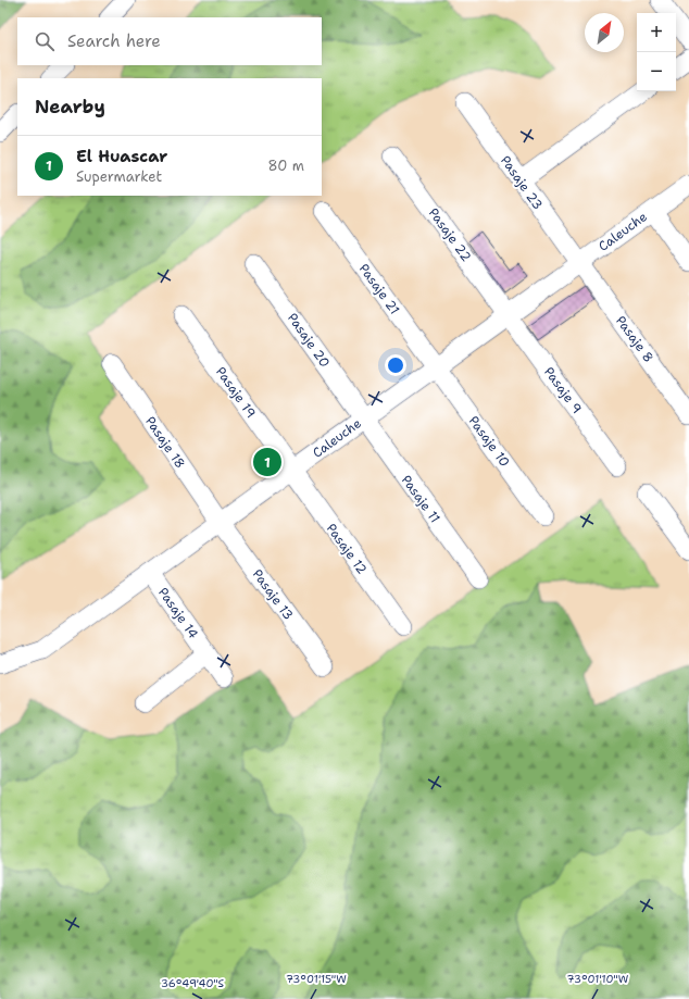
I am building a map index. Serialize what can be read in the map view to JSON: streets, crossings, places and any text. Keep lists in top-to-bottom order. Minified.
{"streets":{"street":["Pasaje 23","Caleuche","Pasaje 22","Pasaje 21","Pasaje 8","Pasaje 20","Pasaje 9","Pasaje 19","Pasaje 10","Pasaje 18","Pasaje 11","Pasaje 12","Pasaje 13","Pasaje 14"]},"crossings":[["Pasaje 23","Caleuche"],["Pasaje 23","Pasaje 8"],["Caleuche","Pasaje 22"],["Caleuche","Pasaje 21"],["Caleuche","Pasaje 8"],["Caleuche","Pasaje 20"],["Caleuche","Pasaje 9"],["Caleuche","Pasaje 19"],["Caleuche","Pasaje 10"],["Caleuche","Pasaje 18"],["Caleuche","Pasaje 11"],["Caleuche","Pasaje 12"],["Caleuche","Pasaje 13"],["Caleuche","Pasaje 14"],["Pasaje 22","Pasaje 9"],["Pasaje 21","Pasaje 10"],["Pasaje 20","Pasaje 11"],["Pasaje 19","Pasaje 12"],["Pasaje 18","Pasaje 13"]],"north":"top right","page":{"map_buttons":["+","−"],"search":"Search here","heading":"Nearby","list":[{"mark":"1","name":"El Huascar","note":"Supermarket","value":"80 m"}],"pins":"1"},"coordinates":["73°01'15\"W","73°01'10\"W","36°49'40\"S"]}
